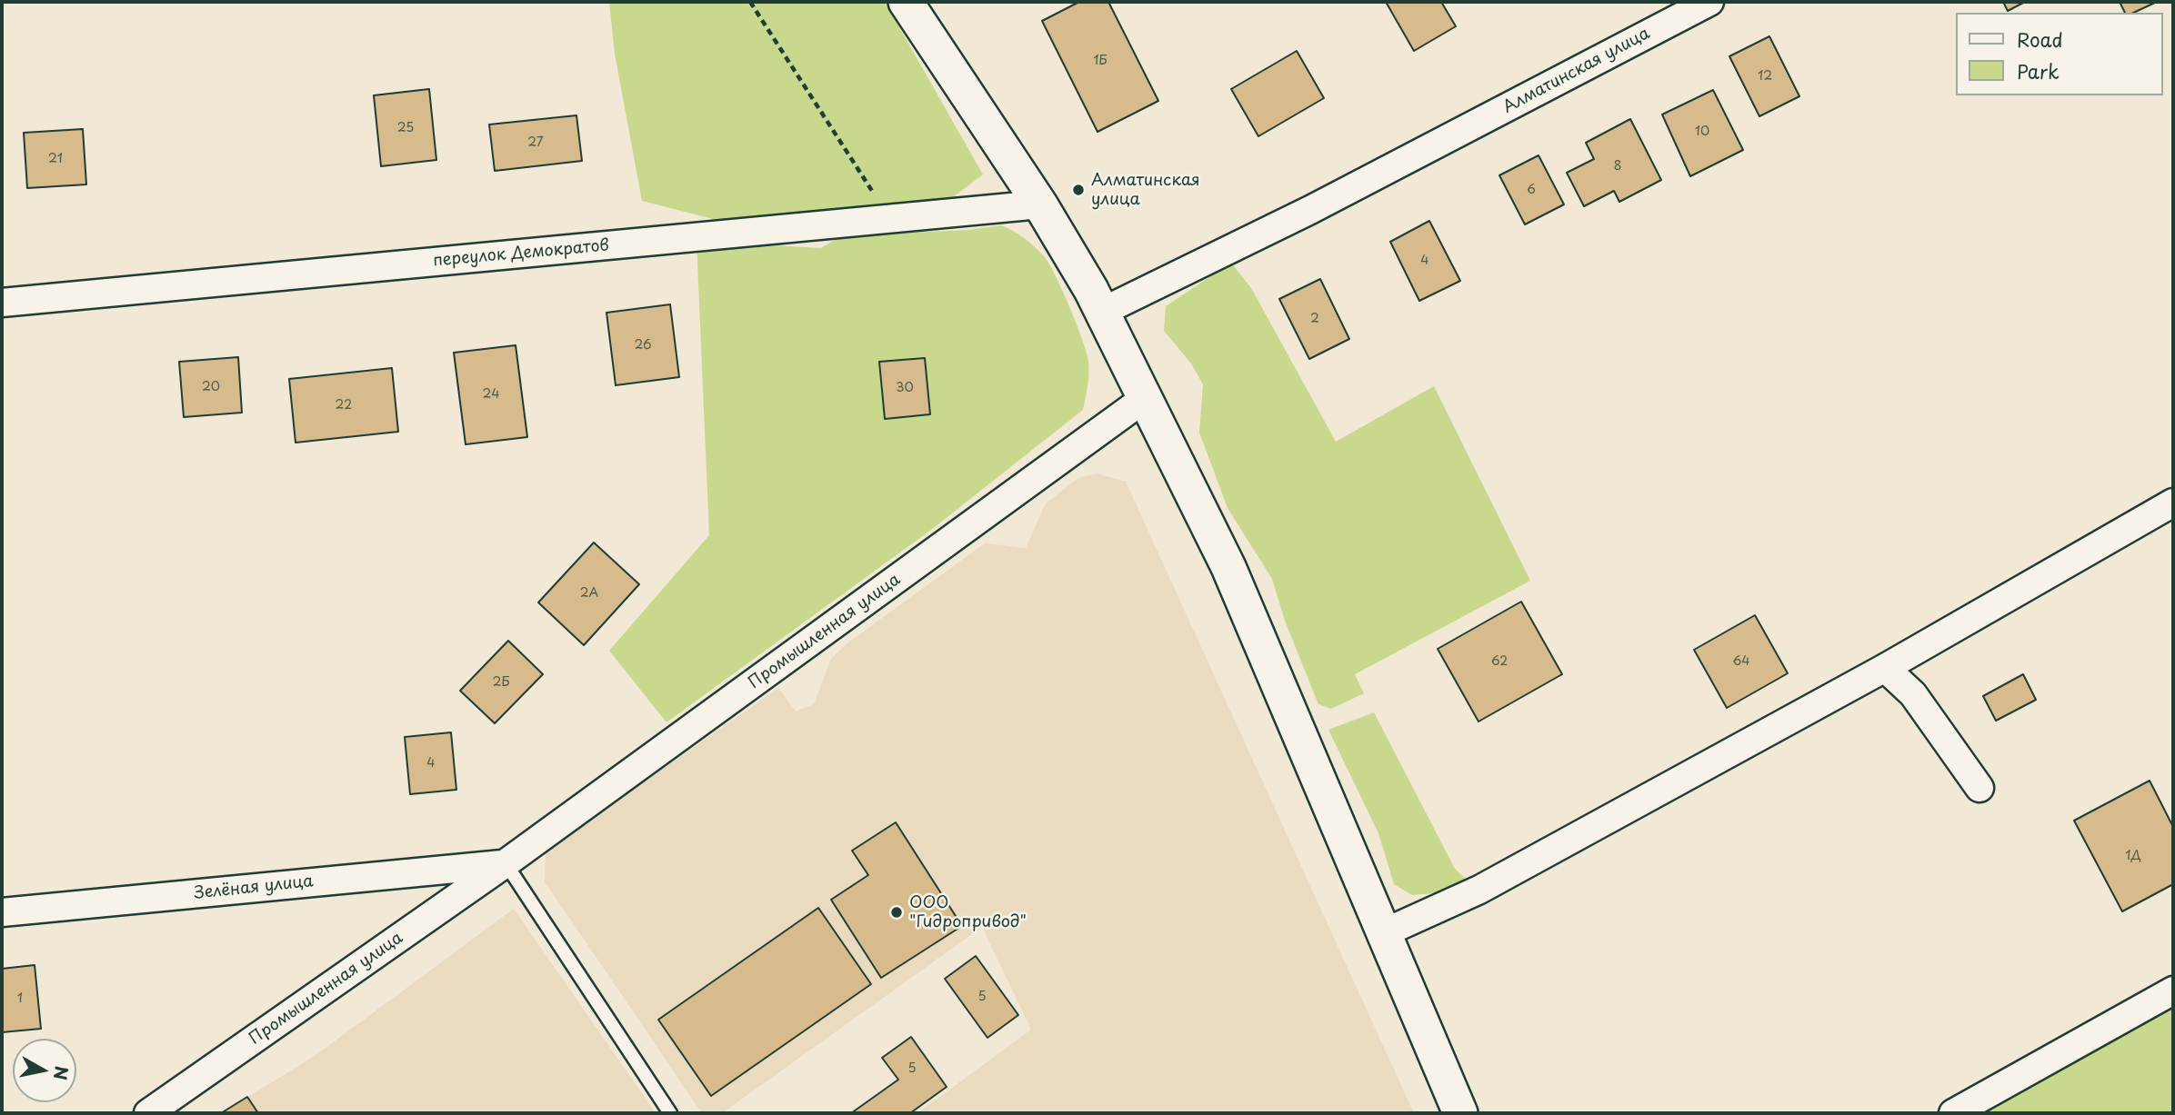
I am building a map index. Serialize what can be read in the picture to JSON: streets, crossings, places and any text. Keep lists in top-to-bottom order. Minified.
{"streets":{"street":["Алматинская улица","переулок Демократов","Промышленная улица","Зелёная улица"]},"crossings":[["Промышленная улица","Зелёная улица"]],"places":["Алматинская улица","ООО \"Гидропривод\""],"house_numbers":["1Б","12","25","10","27","21","8","6","4","2","26","20","30","24","22","2А","62","64","2Б","4","1Д","5","1","5"],"legend":["Road","Park"],"north":"right"}
